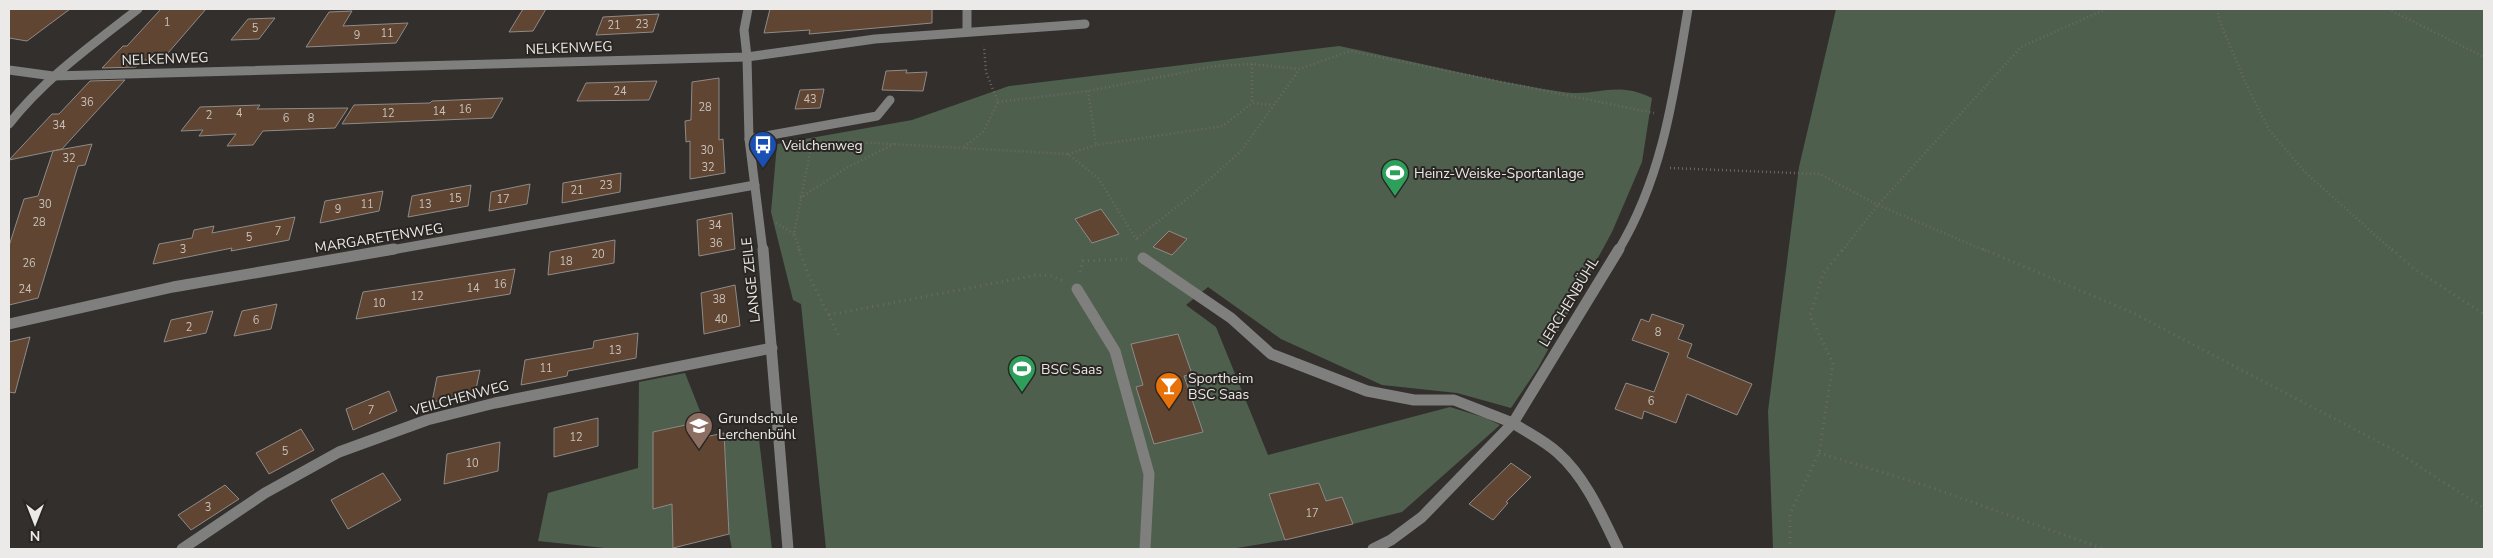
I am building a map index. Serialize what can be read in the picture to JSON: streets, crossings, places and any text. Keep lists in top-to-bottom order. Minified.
{"streets":{"street":["NELKENWEG","MARGARETENWEG","LANGE ZEILE","LERCHENBÜHL","VEILCHENWEG"]},"crossings":[["NELKENWEG","LANGE ZEILE"],["MARGARETENWEG","LANGE ZEILE"],["LANGE ZEILE","VEILCHENWEG"]],"places":{"bus stop":["Veilchenweg"],"sports":["Heinz-Weiske-Sportanlage","BSC Saas"],"bar":["Sportheim BSC Saas"],"school or university":["Grundschule Lerchenbühl"]},"house_numbers":["1","23","21","5","11","9","24","43","36","28","16","14","4","12","2","6","8","34","30","32","32","23","21","15","17","30","11","13","9","28","34","7","5","36","3","20","18","26","16","14","24","12","38","10","40","6","2","8","13","11","6","7","12","5","10","3","17"],"north":"bottom"}
